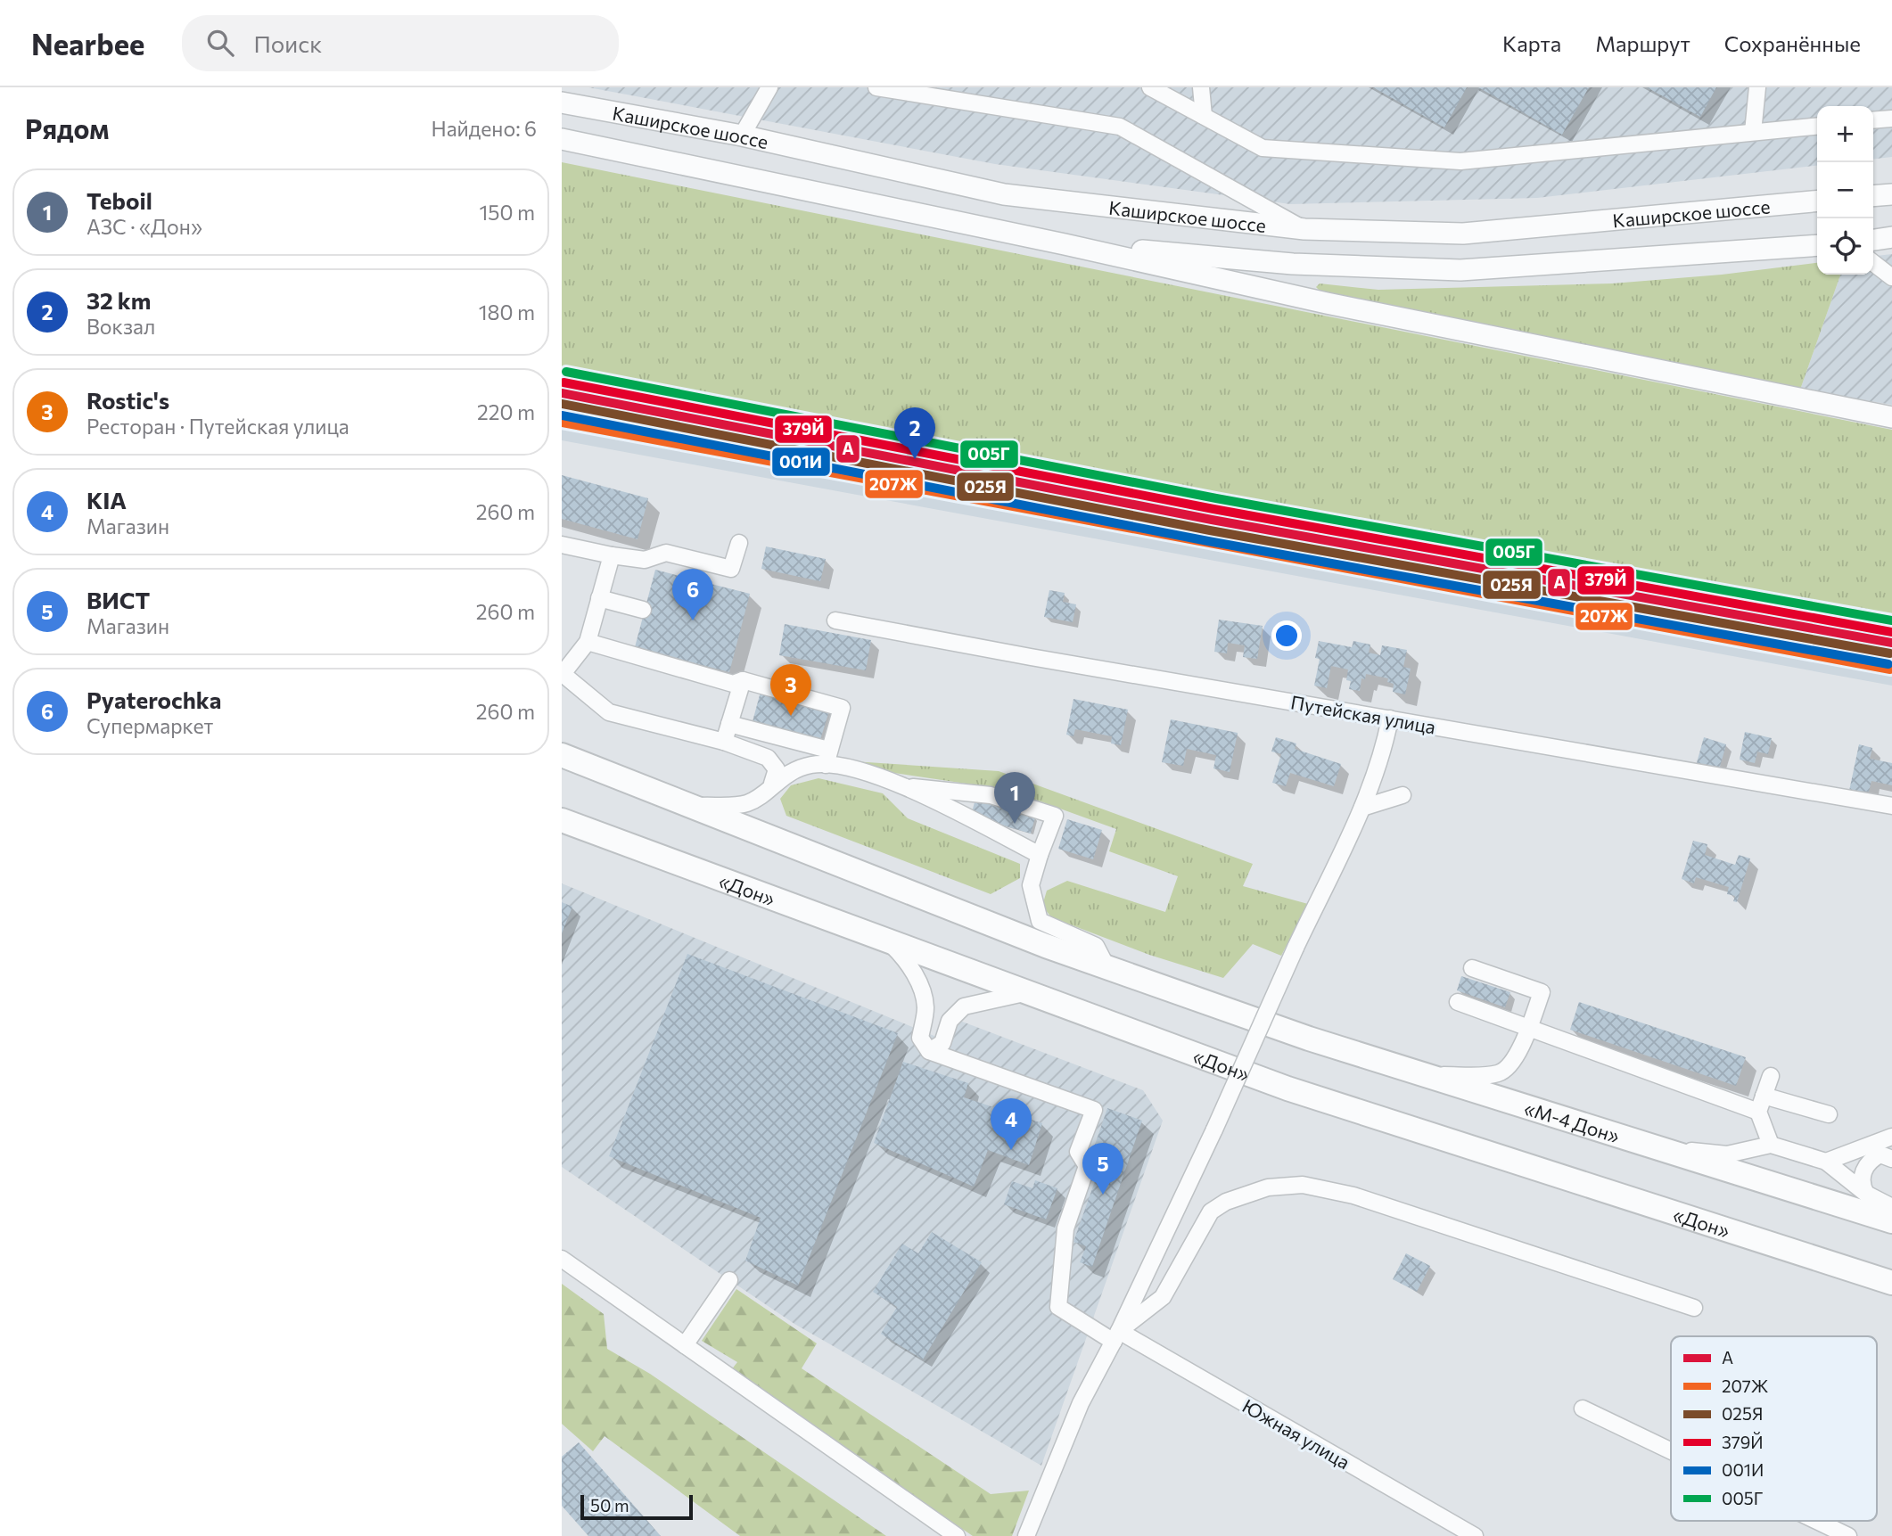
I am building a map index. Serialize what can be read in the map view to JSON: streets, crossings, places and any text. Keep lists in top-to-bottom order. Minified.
{"streets":{"highway":["«Дон»","«М-4 Дон»"],"main road":["Каширское шоссе"],"street":["Путейская улица","Южная улица"]},"lines":["transit line 005Г","transit line 379Й","transit line A","transit line 025Я","transit line 001И","transit line 207Ж"],"legend":["A","207Ж","025Я","379Й","001И","005Г"],"scale_bar":"50 m","page":{"header":"Nearbee","search":"Поиск","nav":["Карта","Маршрут","Сохранённые"],"heading":["Рядом","Найдено: 6"],"map_buttons":["+","−"],"list":[{"mark":"1","name":"Teboil","note":"АЗС · «Дон»","value":"150 m"},{"mark":"2","name":"32 km","note":"Вокзал","value":"180 m"},{"mark":"3","name":"Rostic's","note":"Ресторан · Путейская улица","value":"220 m"},{"mark":"4","name":"KIA","note":"Магазин","value":"260 m"},{"mark":"5","name":"ВИСТ","note":"Магазин","value":"260 m"},{"mark":"6","name":"Pyaterochka","note":"Супермаркет","value":"260 m"}],"pins":["2","6","3","1","4","5"],"scale":"50 m"}}
